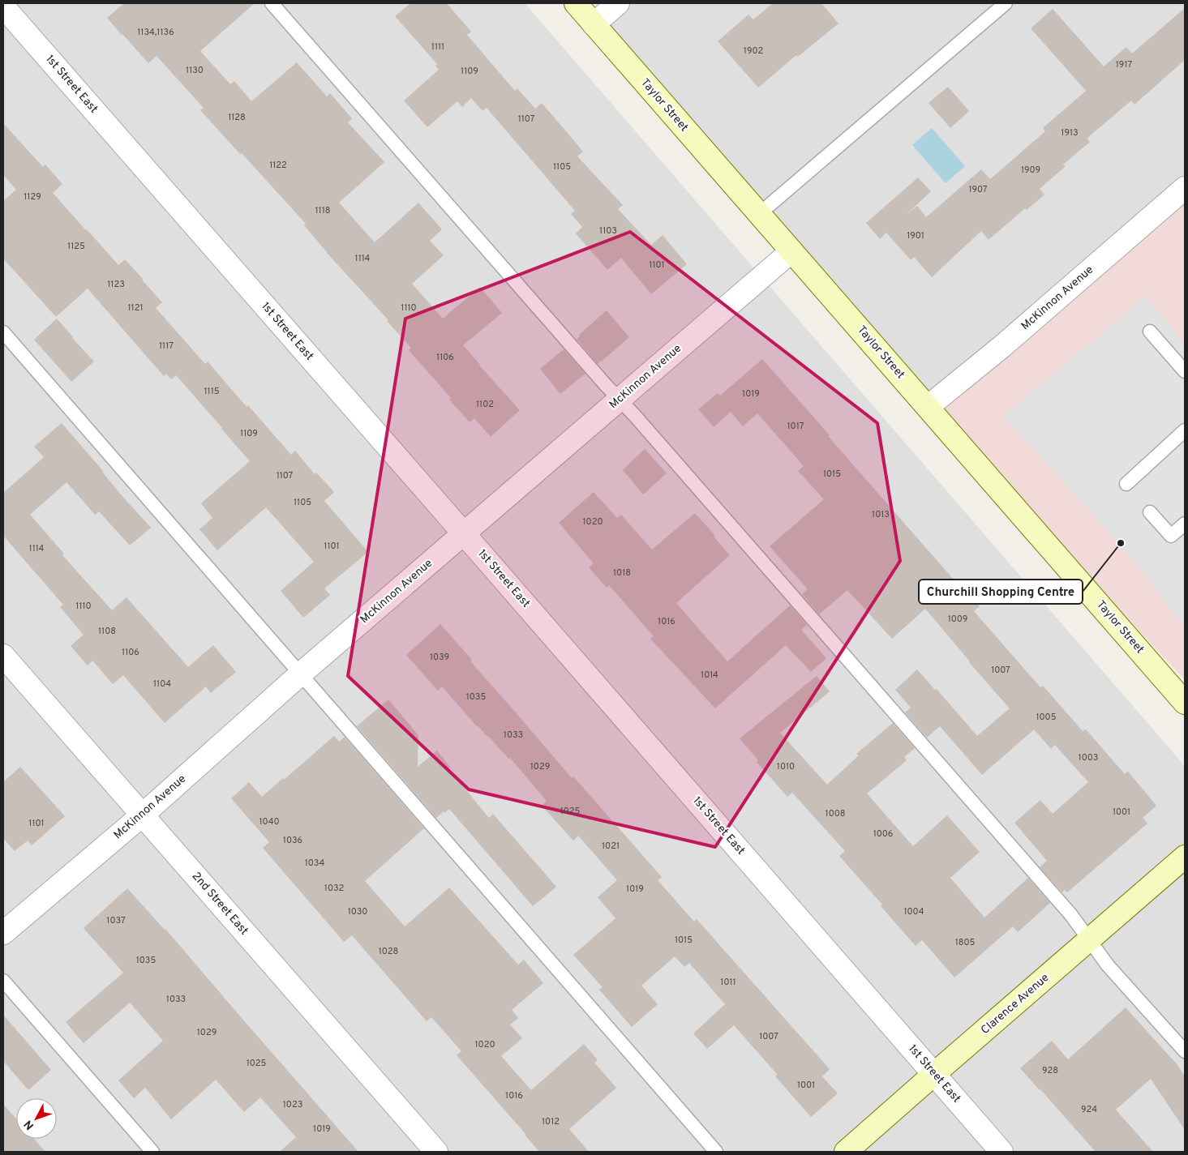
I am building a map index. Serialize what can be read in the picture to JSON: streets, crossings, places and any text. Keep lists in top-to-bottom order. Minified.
{"streets":{"main road":["Taylor Street","Clarence Avenue"],"street":["1st Street East","McKinnon Avenue","2nd Street East"]},"crossings":[["1st Street East","McKinnon Avenue"],["1st Street East","Clarence Avenue"],["Taylor Street","McKinnon Avenue"],["McKinnon Avenue","2nd Street East"]],"places":["Churchill Shopping Centre"],"house_numbers":["1134,1136","1111","1902","1917","1130","1109","1128","1107","1913","1122","1105","1909","1907","1129","1118","1103","1901","1125","1114","1101","1123","1121","1110","1117","1106","1115","1019","1102","1017","1109","1015","1107","1105","1013","1020","1101","1114","1018","1110","1009","1016","1108","1106","1039","1007","1014","1104","1035","1005","1033","1003","1029","1010","1025","1001","1008","1040","1101","1006","1036","1021","1034","1032","1019","1030","1004","1037","1015","1805","1028","1035","1011","1033","1029","1007","1020","1025","928","1001","1016","1023","924","1012","1019"],"north":"bottom left"}
